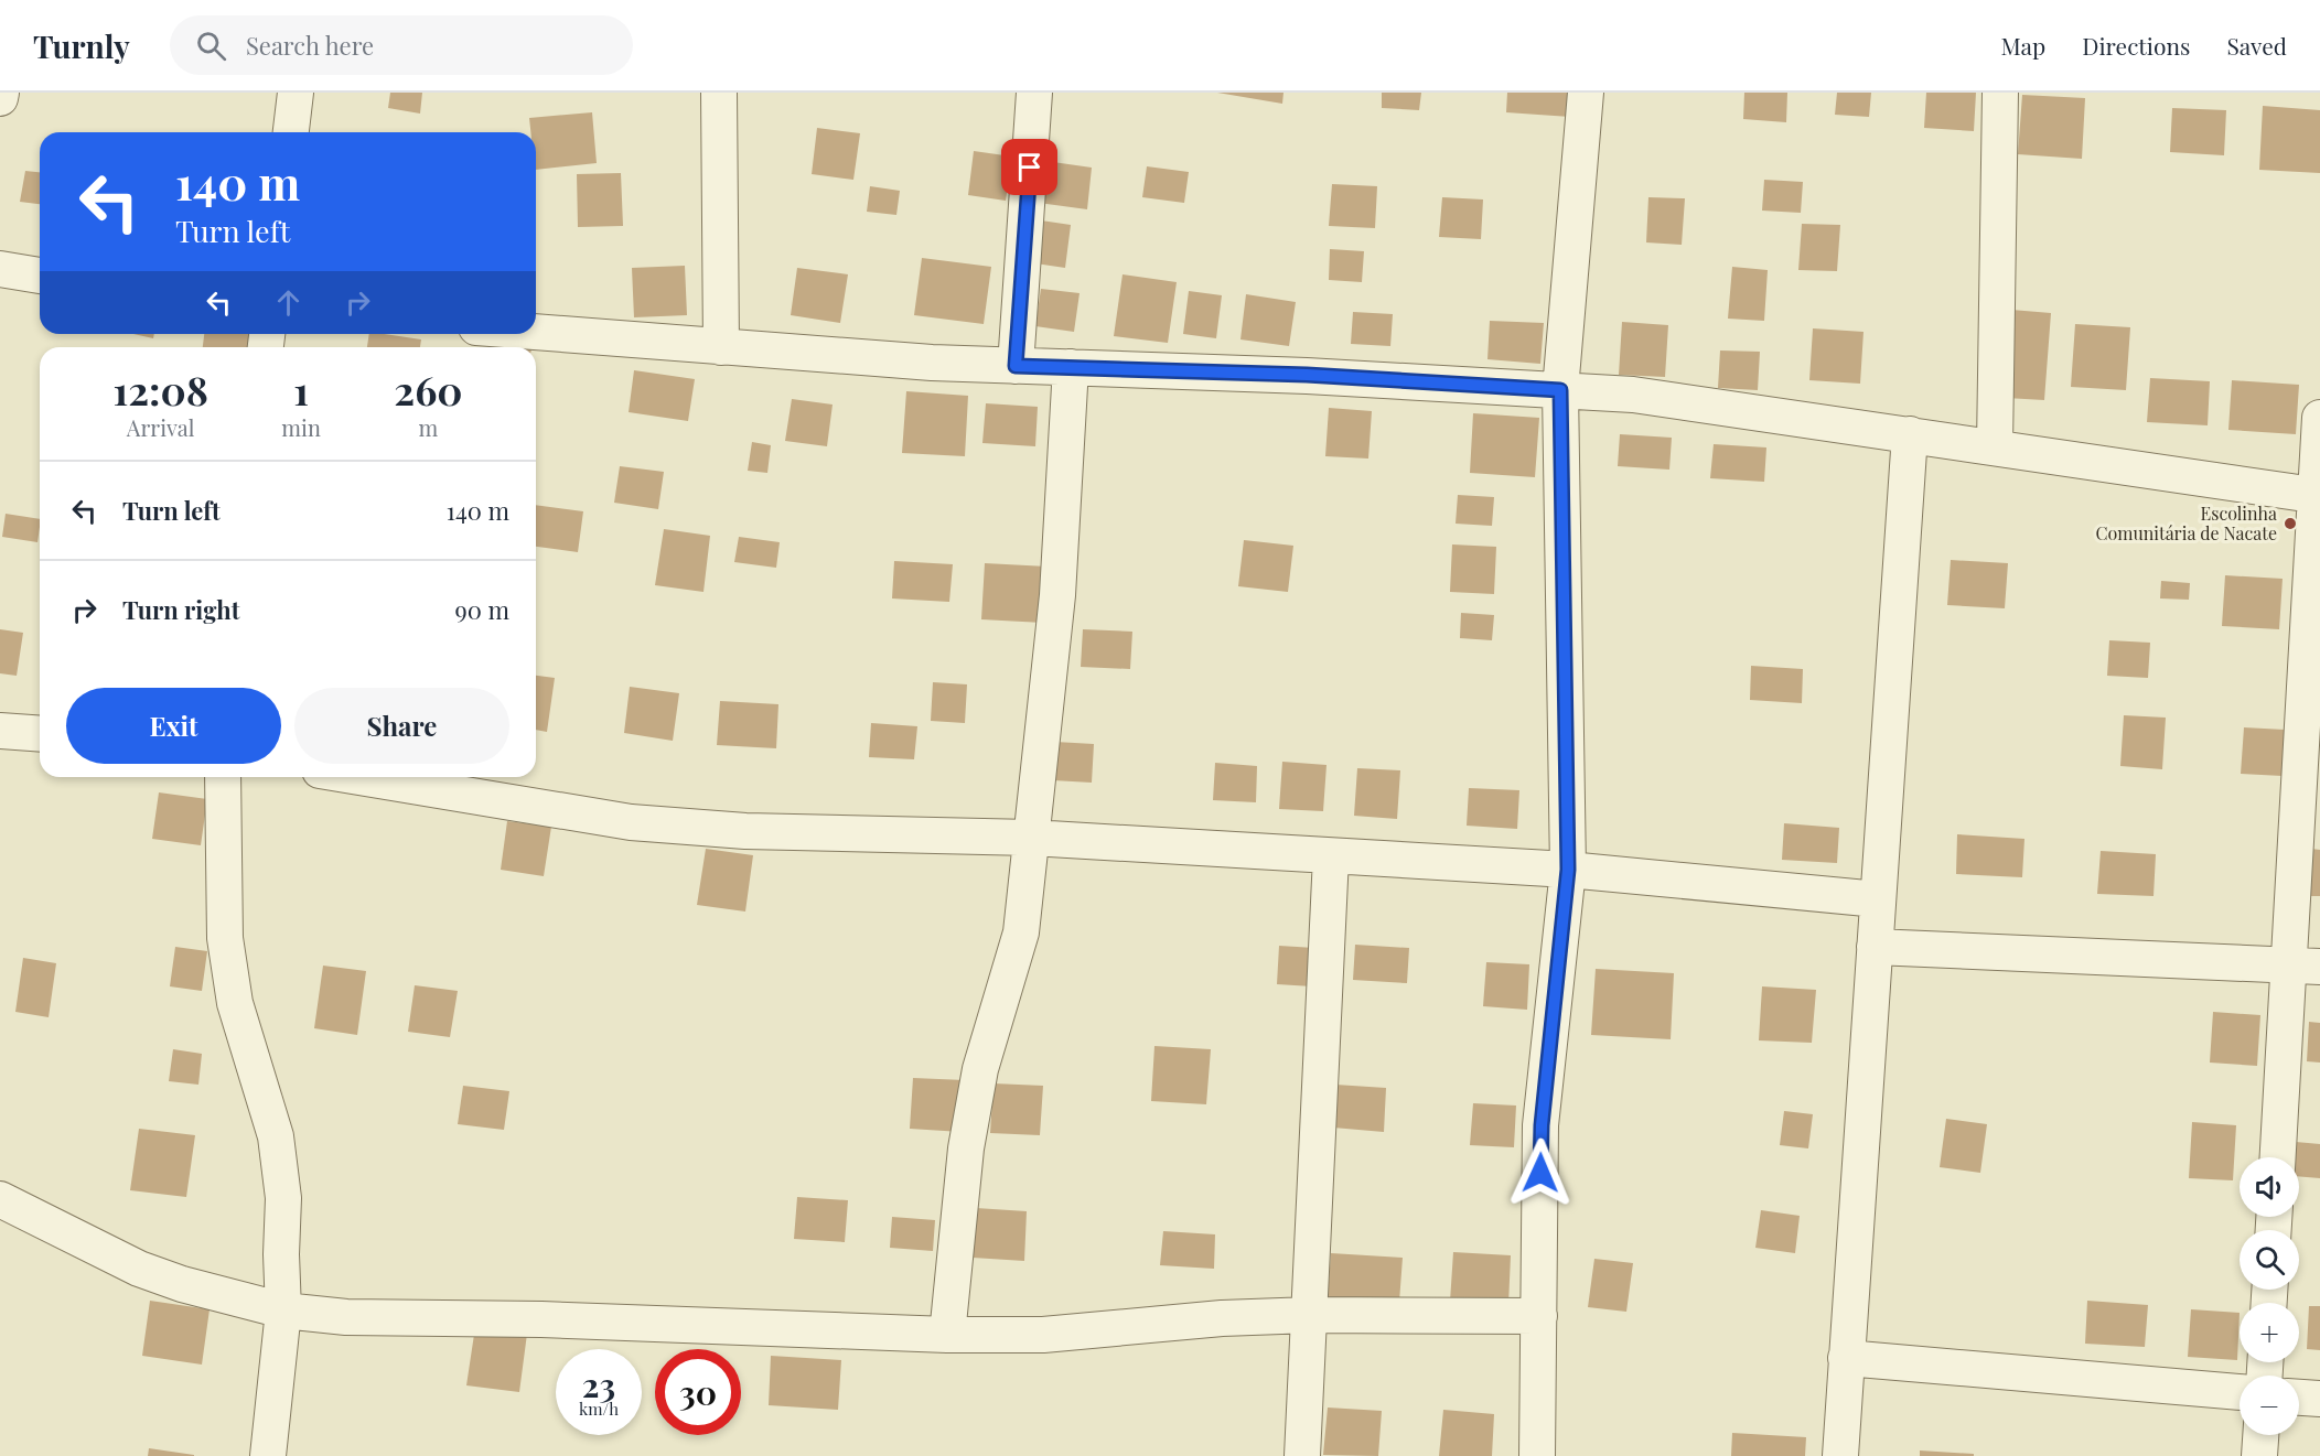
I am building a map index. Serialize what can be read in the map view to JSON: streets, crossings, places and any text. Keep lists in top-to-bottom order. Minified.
{"places":["Escolinha Comunitária de Nacate"],"page":{"header":"Turnly","search":"Search here","nav":["Map","Directions","Saved"],"turn":["140 m","Turn left"],"eta":["12:08","Arrival","1","min","260","m"],"list":[{"name":"Turn left","value":"140 m"},{"name":"Turn right","value":"90 m"}],"buttons":["Exit","Share"],"map_buttons":["+","−"],"speed":"23 km/h","limit":"30"}}
